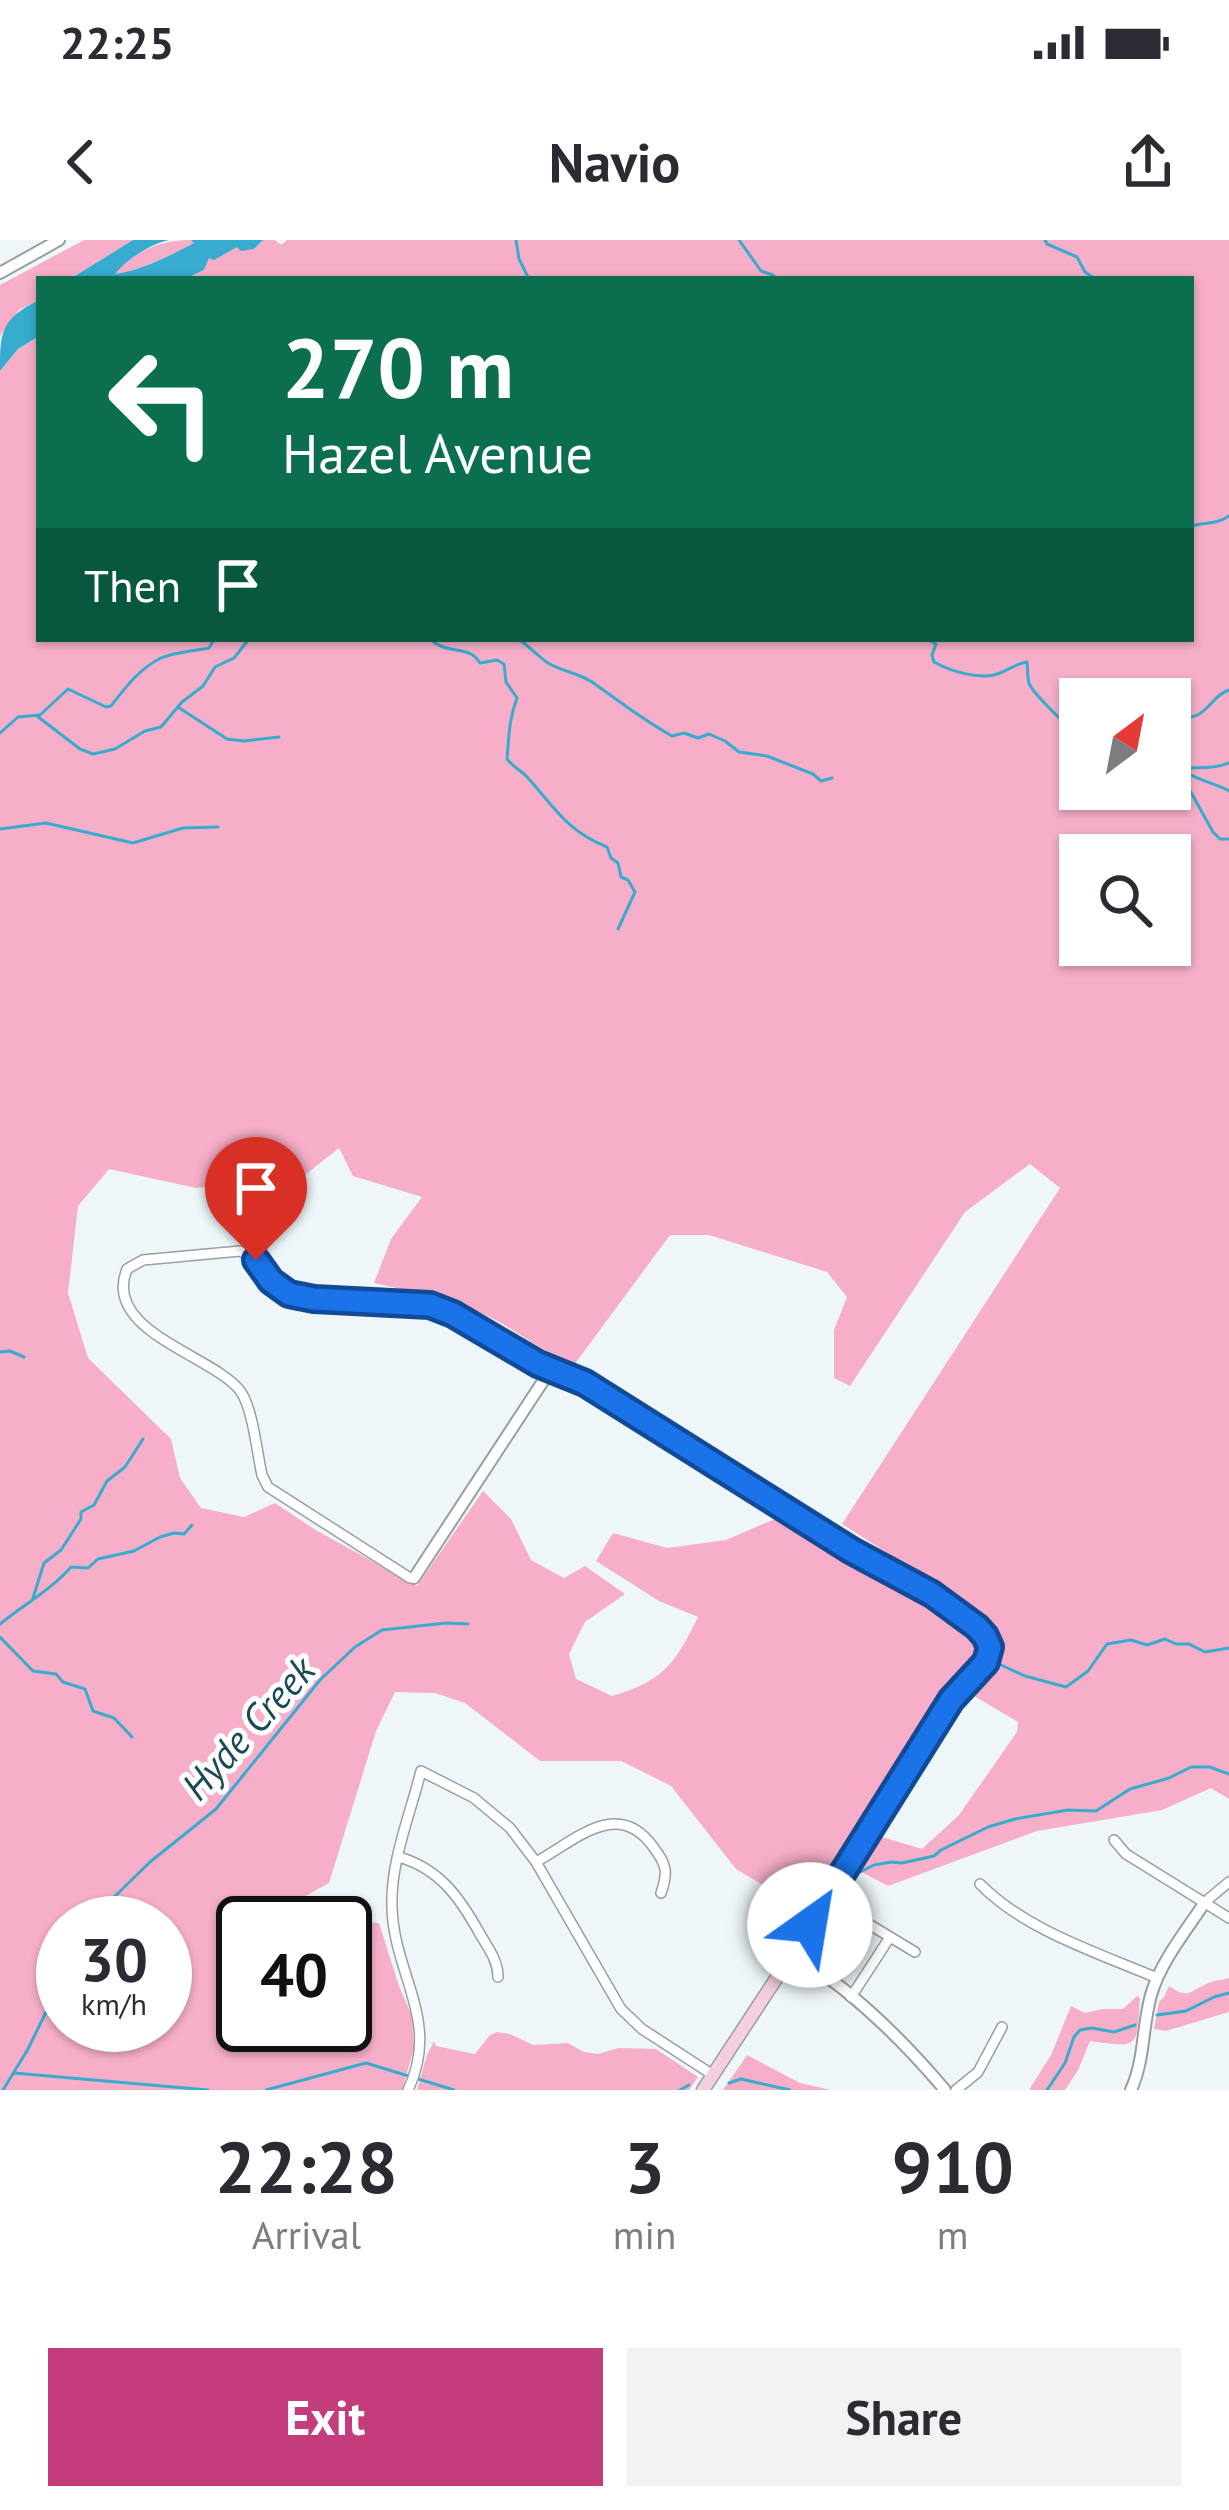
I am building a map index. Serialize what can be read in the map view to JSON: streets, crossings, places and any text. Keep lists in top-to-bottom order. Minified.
{"water":["Hyde Creek"],"north":"top right","page":{"status":"22:25","header":"Navio","turn":["270 m","Hazel Avenue"],"then":"Then","speed":"30 km/h","limit":"40","eta":["22:28","Arrival","3","min","910","m"],"buttons":["Exit","Share"]}}
